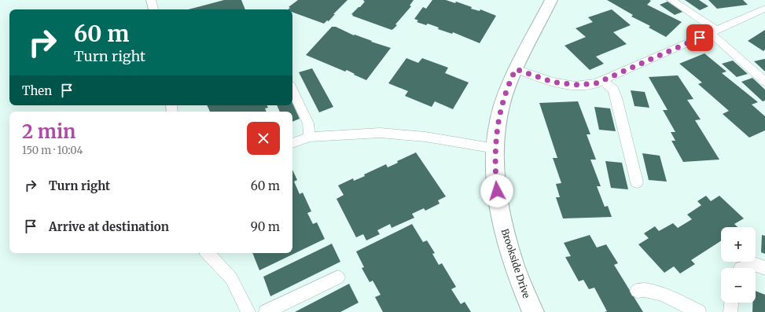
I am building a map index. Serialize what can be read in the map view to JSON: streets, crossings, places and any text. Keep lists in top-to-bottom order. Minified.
{"streets":{"street":["Brookside Drive"]},"page":{"turn":["60 m","Turn right"],"then":"Then","heading":["2 min","150 m · 10:04"],"list":[{"name":"Turn right","value":"60 m"},{"name":"Arrive at destination","value":"90 m"}],"map_buttons":["+","−"]}}
